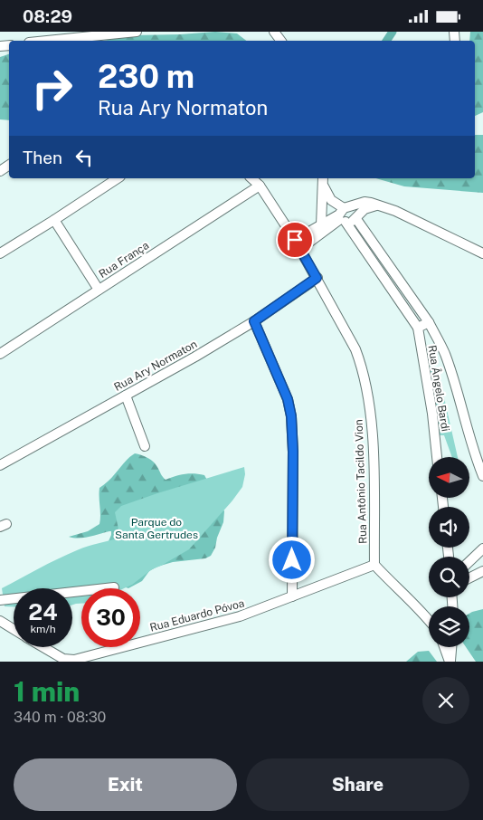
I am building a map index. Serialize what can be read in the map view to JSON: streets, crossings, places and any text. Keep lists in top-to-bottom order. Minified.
{"streets":{"street":["Rua França","Rua Ary Normaton","Rua Ângelo Bardi","Rua Antônio Tacildo Vion","Rua Eduardo Póvoa"]},"crossings":[["Rua França","Rua Antônio Tacildo Vion"],["Rua Ary Normaton","Rua Antônio Tacildo Vion"],["Rua Antônio Tacildo Vion","Rua Eduardo Póvoa"]],"parks":["Parque do Santa Gertrudes"],"north":"left","page":{"status":"08:29","turn":["230 m","Rua Ary Normaton"],"then":"Then","speed":"24 km/h","limit":"30","heading":["1 min","340 m · 08:30"],"buttons":["Exit","Share"]}}
